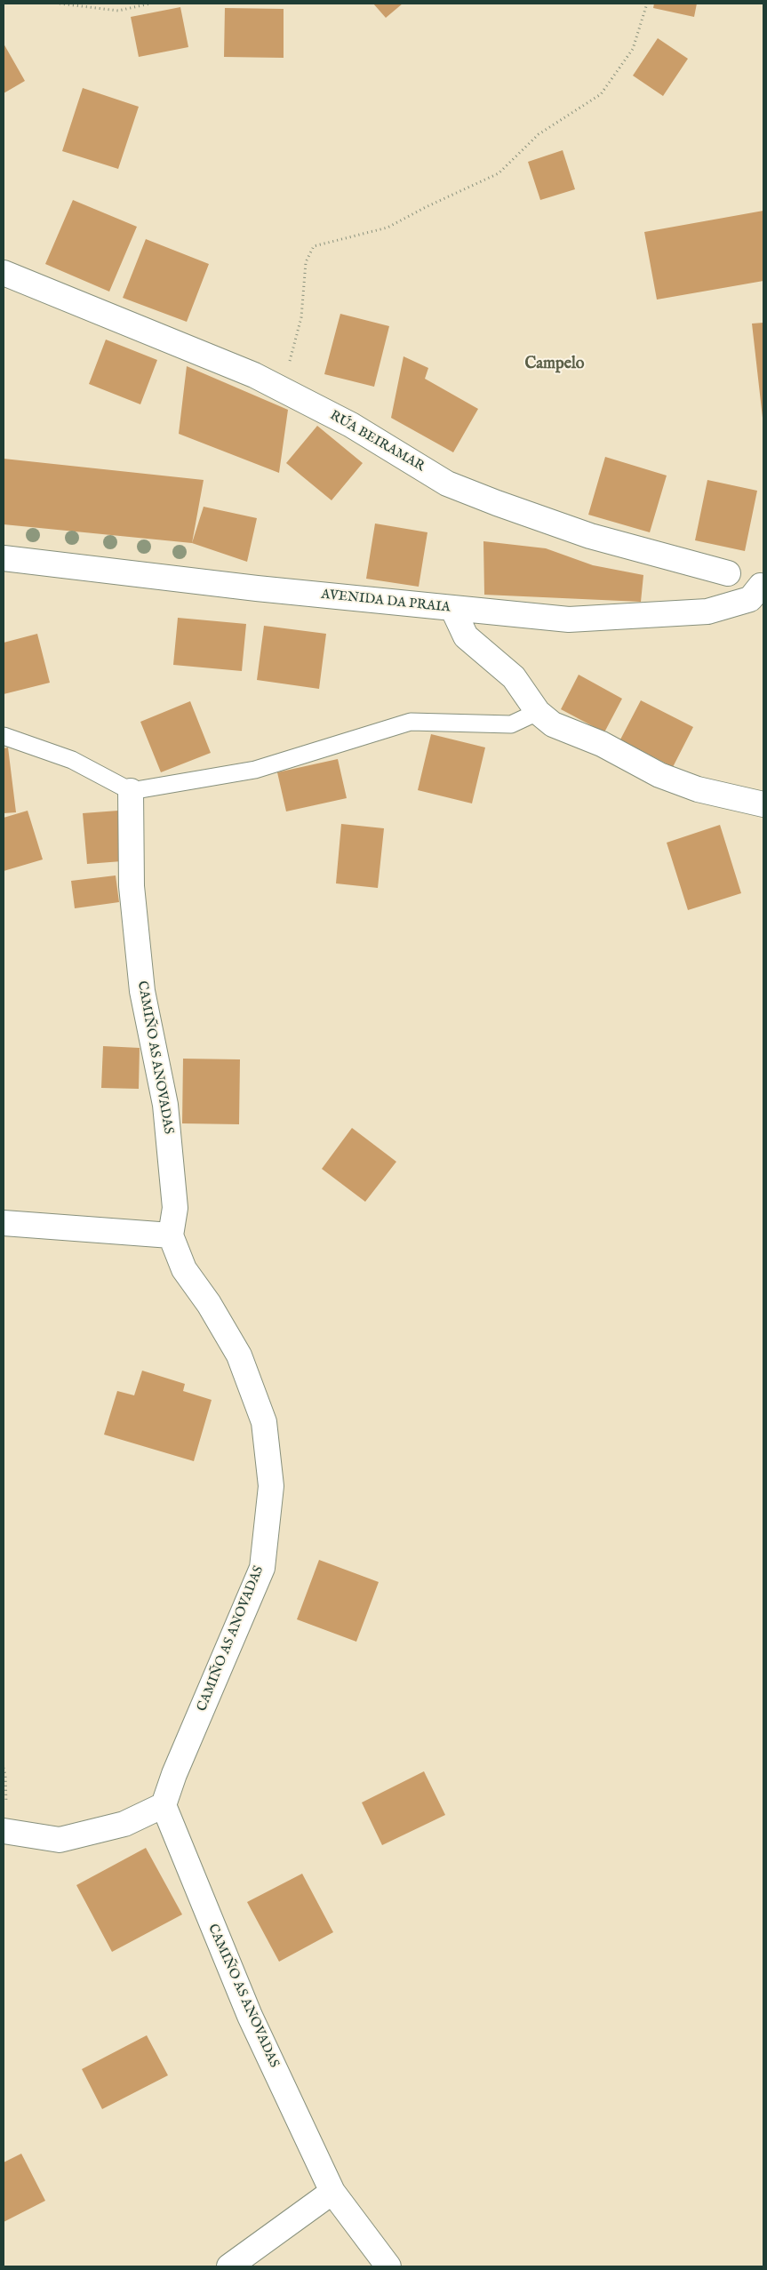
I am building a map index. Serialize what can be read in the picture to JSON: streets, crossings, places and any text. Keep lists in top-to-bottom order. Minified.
{"streets":{"street":["RÚA BEIRAMAR","AVENIDA DA PRAIA","CAMIÑO AS ANOVADAS"]},"crossings":[["RÚA BEIRAMAR","AVENIDA DA PRAIA"]],"districts":["Campelo"]}
